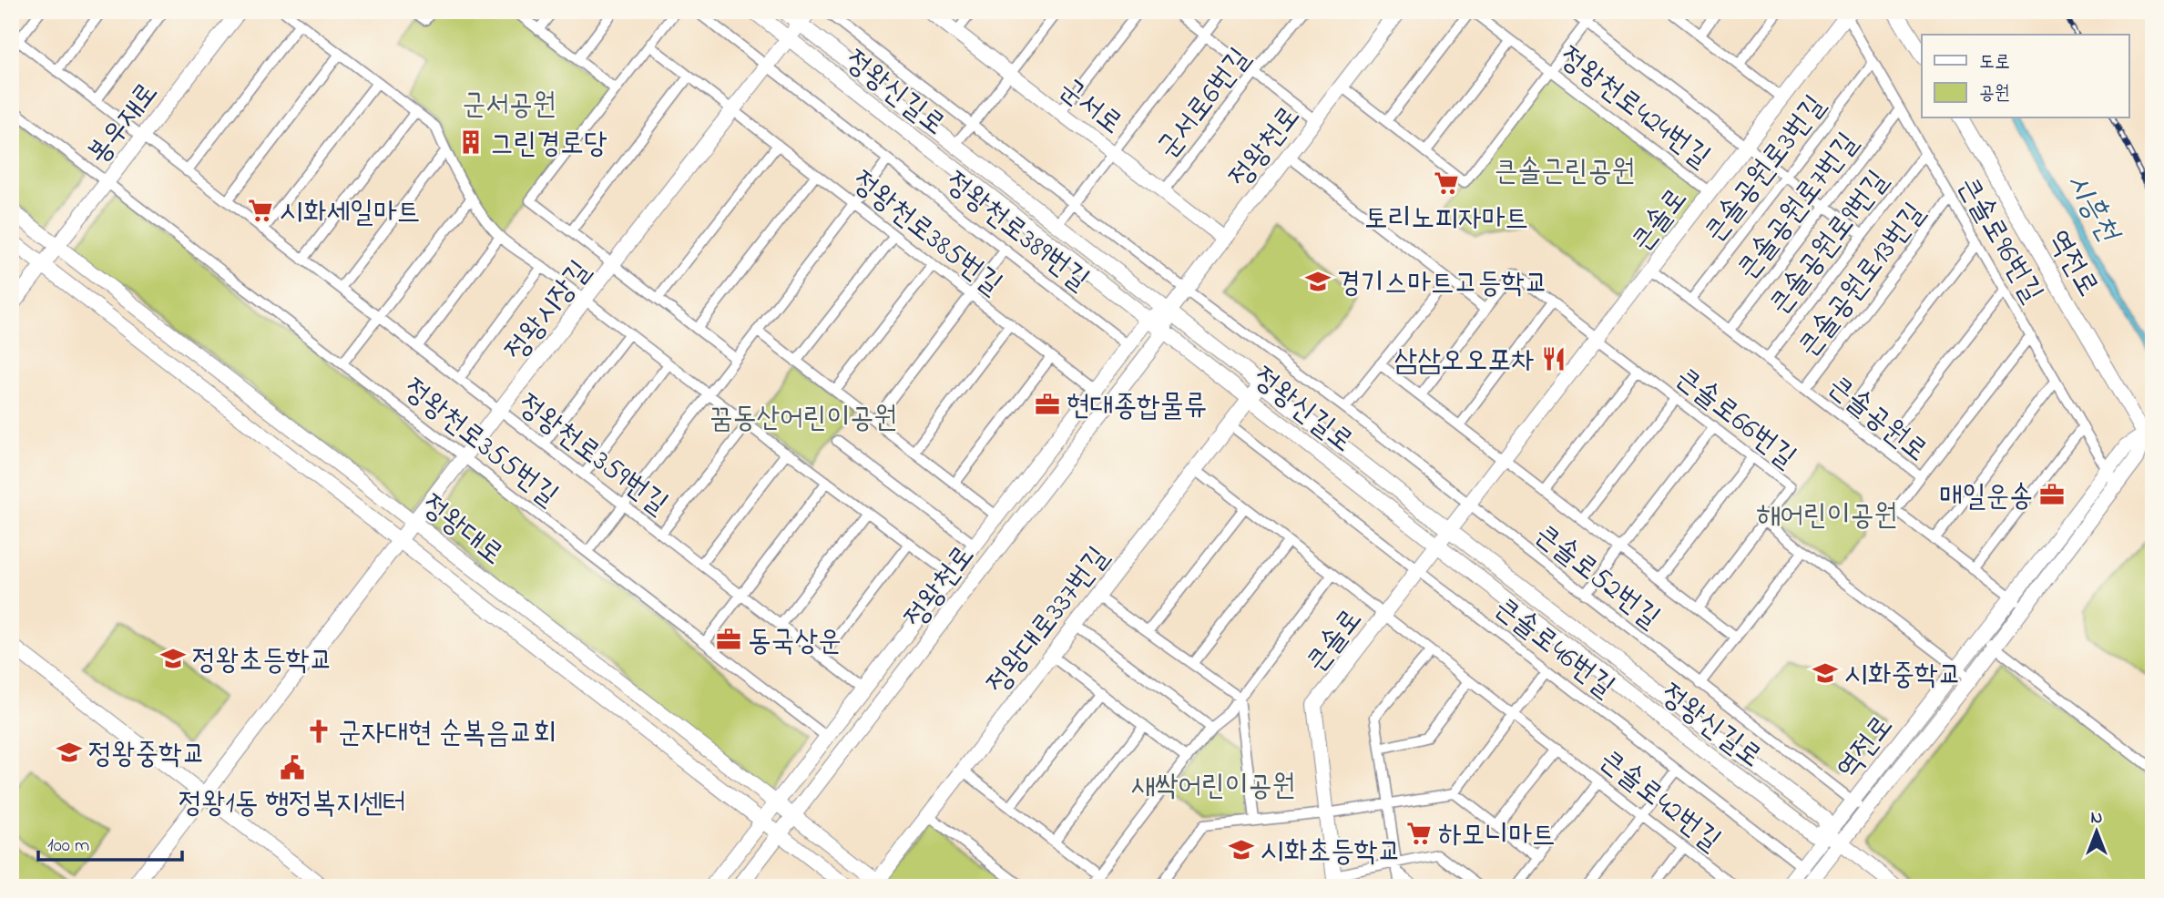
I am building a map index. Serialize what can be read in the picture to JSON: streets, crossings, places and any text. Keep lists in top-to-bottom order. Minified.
{"streets":{"street":["정왕신길로","군서로6번길","군서로","정왕천로424번길","봉우재로","정왕천로","큰솔공원로3번길","큰솔공원로7번길","큰솔로","정왕천로389번길","정왕천로385번길","큰솔로96번길","큰솔공원로9번길","역전로","큰솔공원로13번길","정왕시장길","큰솔로66번길","큰솔공원로","정왕천로355번길","정왕천로359번길","정왕대로","큰솔로52번길","정왕대로337번길","큰솔로46번길","큰솔로42번길"]},"crossings":[["정왕신길로","정왕천로"],["정왕신길로","큰솔로"],["정왕신길로","역전로"],["정왕신길로","정왕시장길"],["정왕신길로","정왕대로337번길"],["군서로6번길","군서로"],["군서로","정왕천로"],["정왕천로424번길","큰솔로"],["봉우재로","정왕천로355번길"],["봉우재로","정왕천로359번길"],["봉우재로","정왕대로"],["정왕천로","정왕천로389번길"],["정왕천로","정왕천로385번길"],["정왕천로","정왕천로355번길"],["정왕천로","정왕천로359번길"],["정왕천로","정왕대로"],["정왕천로","큰솔로52번길"],["큰솔공원로3번길","큰솔로96번길"],["큰솔공원로3번길","큰솔공원로"],["큰솔공원로7번길","큰솔로96번길"],["큰솔공원로7번길","큰솔공원로"],["큰솔로","큰솔로96번길"],["큰솔로","큰솔로66번길"],["큰솔로","큰솔공원로"],["큰솔로","큰솔로52번길"],["큰솔로","큰솔로46번길"],["큰솔로","큰솔로42번길"],["정왕천로389번길","정왕시장길"],["정왕천로385번길","정왕시장길"],["큰솔로96번길","큰솔공원로9번길"],["큰솔로96번길","역전로"],["큰솔로96번길","큰솔공원로13번길"],["큰솔공원로9번길","큰솔공원로"],["역전로","큰솔공원로"],["역전로","큰솔로52번길"],["역전로","큰솔로46번길"],["큰솔공원로13번길","큰솔공원로"],["정왕시장길","정왕천로355번길"],["정왕시장길","정왕천로359번길"],["정왕시장길","정왕대로"],["정왕대로","정왕대로337번길"],["정왕대로337번길","큰솔로46번길"],["정왕대로337번길","큰솔로42번길"]],"water":["시흥천"],"parks":["군서공원","큰솔근린공원","꿈동산어린이공원","해어린이공원","새싹어린이공원"],"places":{"building":["그린경로당"],"supermarket":["토리노피자마트","시화세일마트","하모니마트"],"school or university":["경기스마트고등학교","정왕초등학교","시화중학교","정왕중학교","시화초등학교"],"restaurant":["삼삼오오포차"],"office":["현대종합물류","매일운송","동국상운"],"church":["군자대현 순복음교회"],"public building":["정왕1동 행정복지센터"]},"legend":["도로","공원"],"scale_bar":"100 m","north":"top"}
